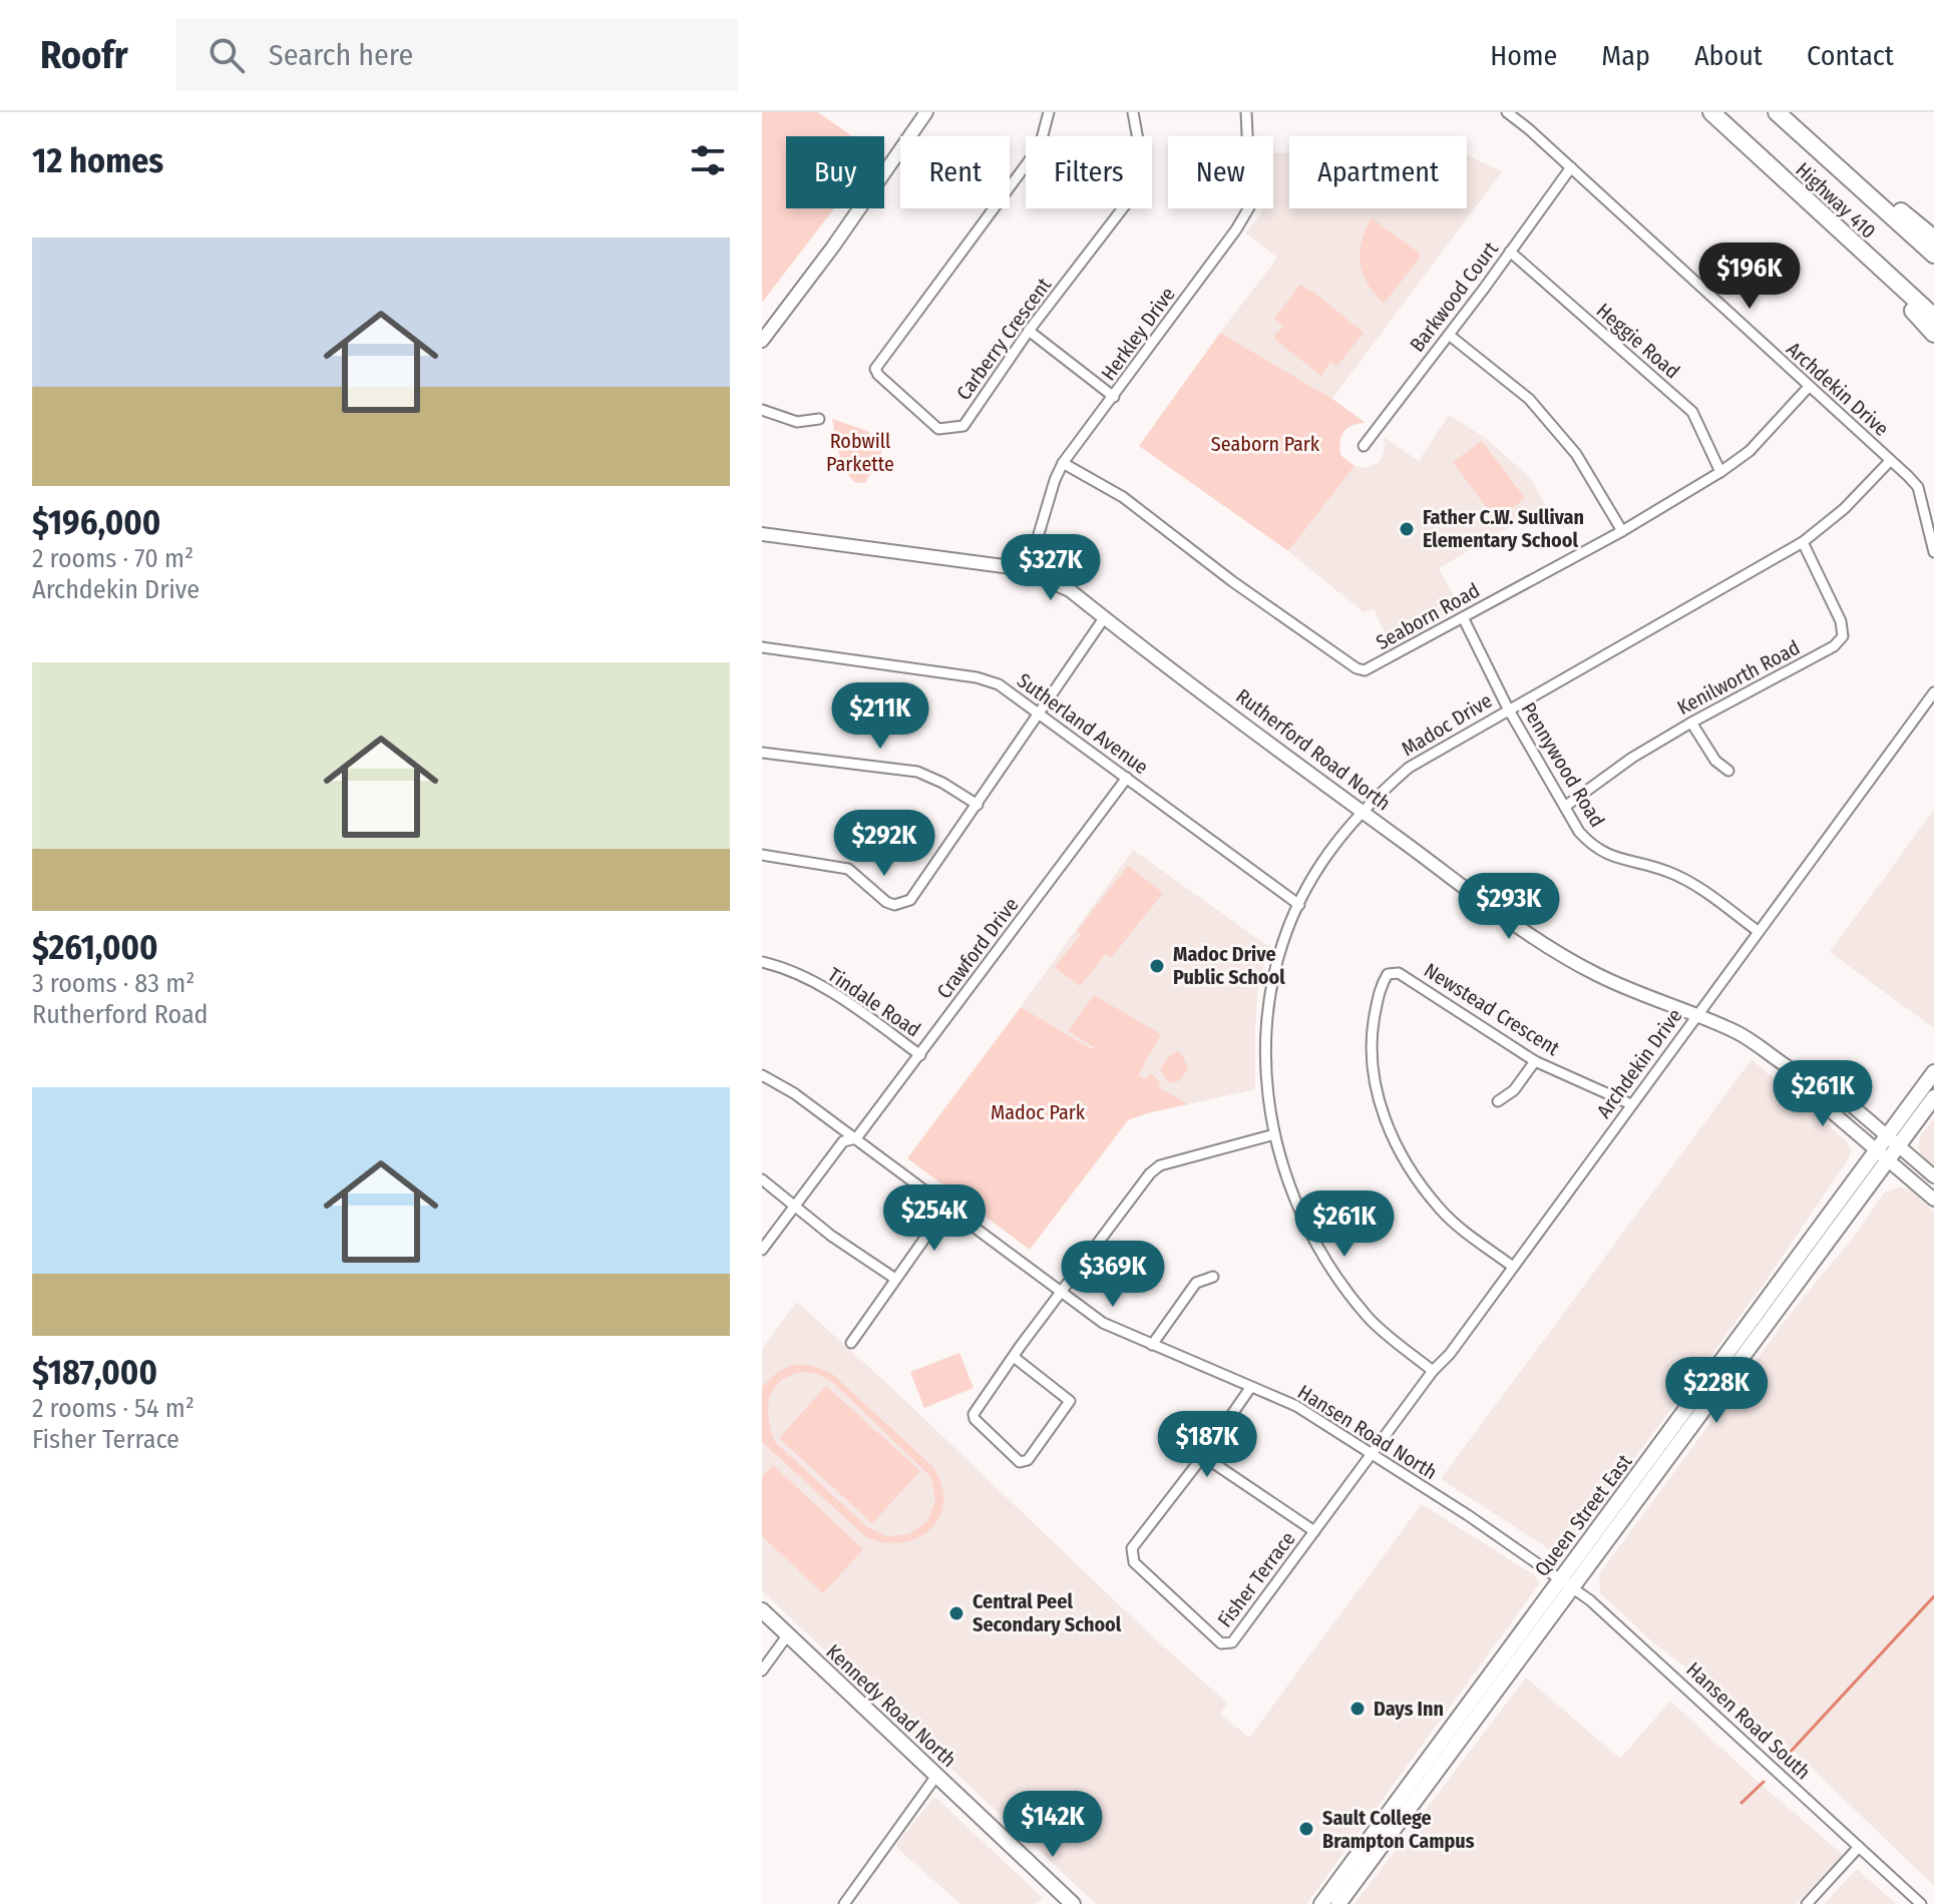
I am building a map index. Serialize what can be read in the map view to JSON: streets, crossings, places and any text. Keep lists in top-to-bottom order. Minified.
{"streets":{"highway":["Highway 410"],"main road":["Queen Street East","Kennedy Road North"],"street":["Barkwood Court","Herkley Drive","Carberry Crescent","Heggie Road","Archdekin Drive","Seaborn Road","Kenilworth Road","Sutherland Avenue","Madoc Drive","Rutherford Road North","Pennywood Road","Crawford Drive","Tindale Road","Newstead Crescent","Hansen Road North","Fisher Terrace","Hansen Road South"]},"crossings":[["Barkwood Court","Heggie Road"],["Barkwood Court","Archdekin Drive"],["Herkley Drive","Seaborn Road"],["Herkley Drive","Rutherford Road North"],["Heggie Road","Seaborn Road"],["Archdekin Drive","Seaborn Road"],["Archdekin Drive","Madoc Drive"],["Archdekin Drive","Rutherford Road North"],["Archdekin Drive","Pennywood Road"],["Archdekin Drive","Newstead Crescent"],["Archdekin Drive","Hansen Road North"],["Archdekin Drive","Fisher Terrace"],["Seaborn Road","Pennywood Road"],["Kenilworth Road","Madoc Drive"],["Kenilworth Road","Pennywood Road"],["Sutherland Avenue","Madoc Drive"],["Sutherland Avenue","Crawford Drive"],["Madoc Drive","Rutherford Road North"],["Madoc Drive","Pennywood Road"],["Rutherford Road North","Queen Street East"],["Crawford Drive","Tindale Road"],["Crawford Drive","Hansen Road North"],["Hansen Road North","Fisher Terrace"],["Hansen Road North","Hansen Road South"],["Queen Street East","Hansen Road South"]],"parks":["Robwill Parkette","Seaborn Park","Madoc Park"],"places":["Father C.W. Sullivan Elementary School","Madoc Drive Public School","Central Peel Secondary School","Days Inn","Sault College Brampton Campus"],"page":{"header":"Roofr","search":"Search here","nav":["Home","Map","About","Contact"],"heading":"12 homes","chip":["Buy","Rent","Filters","New","Apartment"],"list":[{"name":"$196,000","note":"2 rooms · 70 m² · Archdekin Drive"},{"name":"$261,000","note":"3 rooms · 83 m² · Rutherford Road"},{"name":"$187,000","note":"2 rooms · 54 m² · Fisher Terrace"}],"price":["$196K","$327K","$211K","$292K","$293K","$261K","$254K","$261K","$369K","$228K","$187K","$142K"]}}
